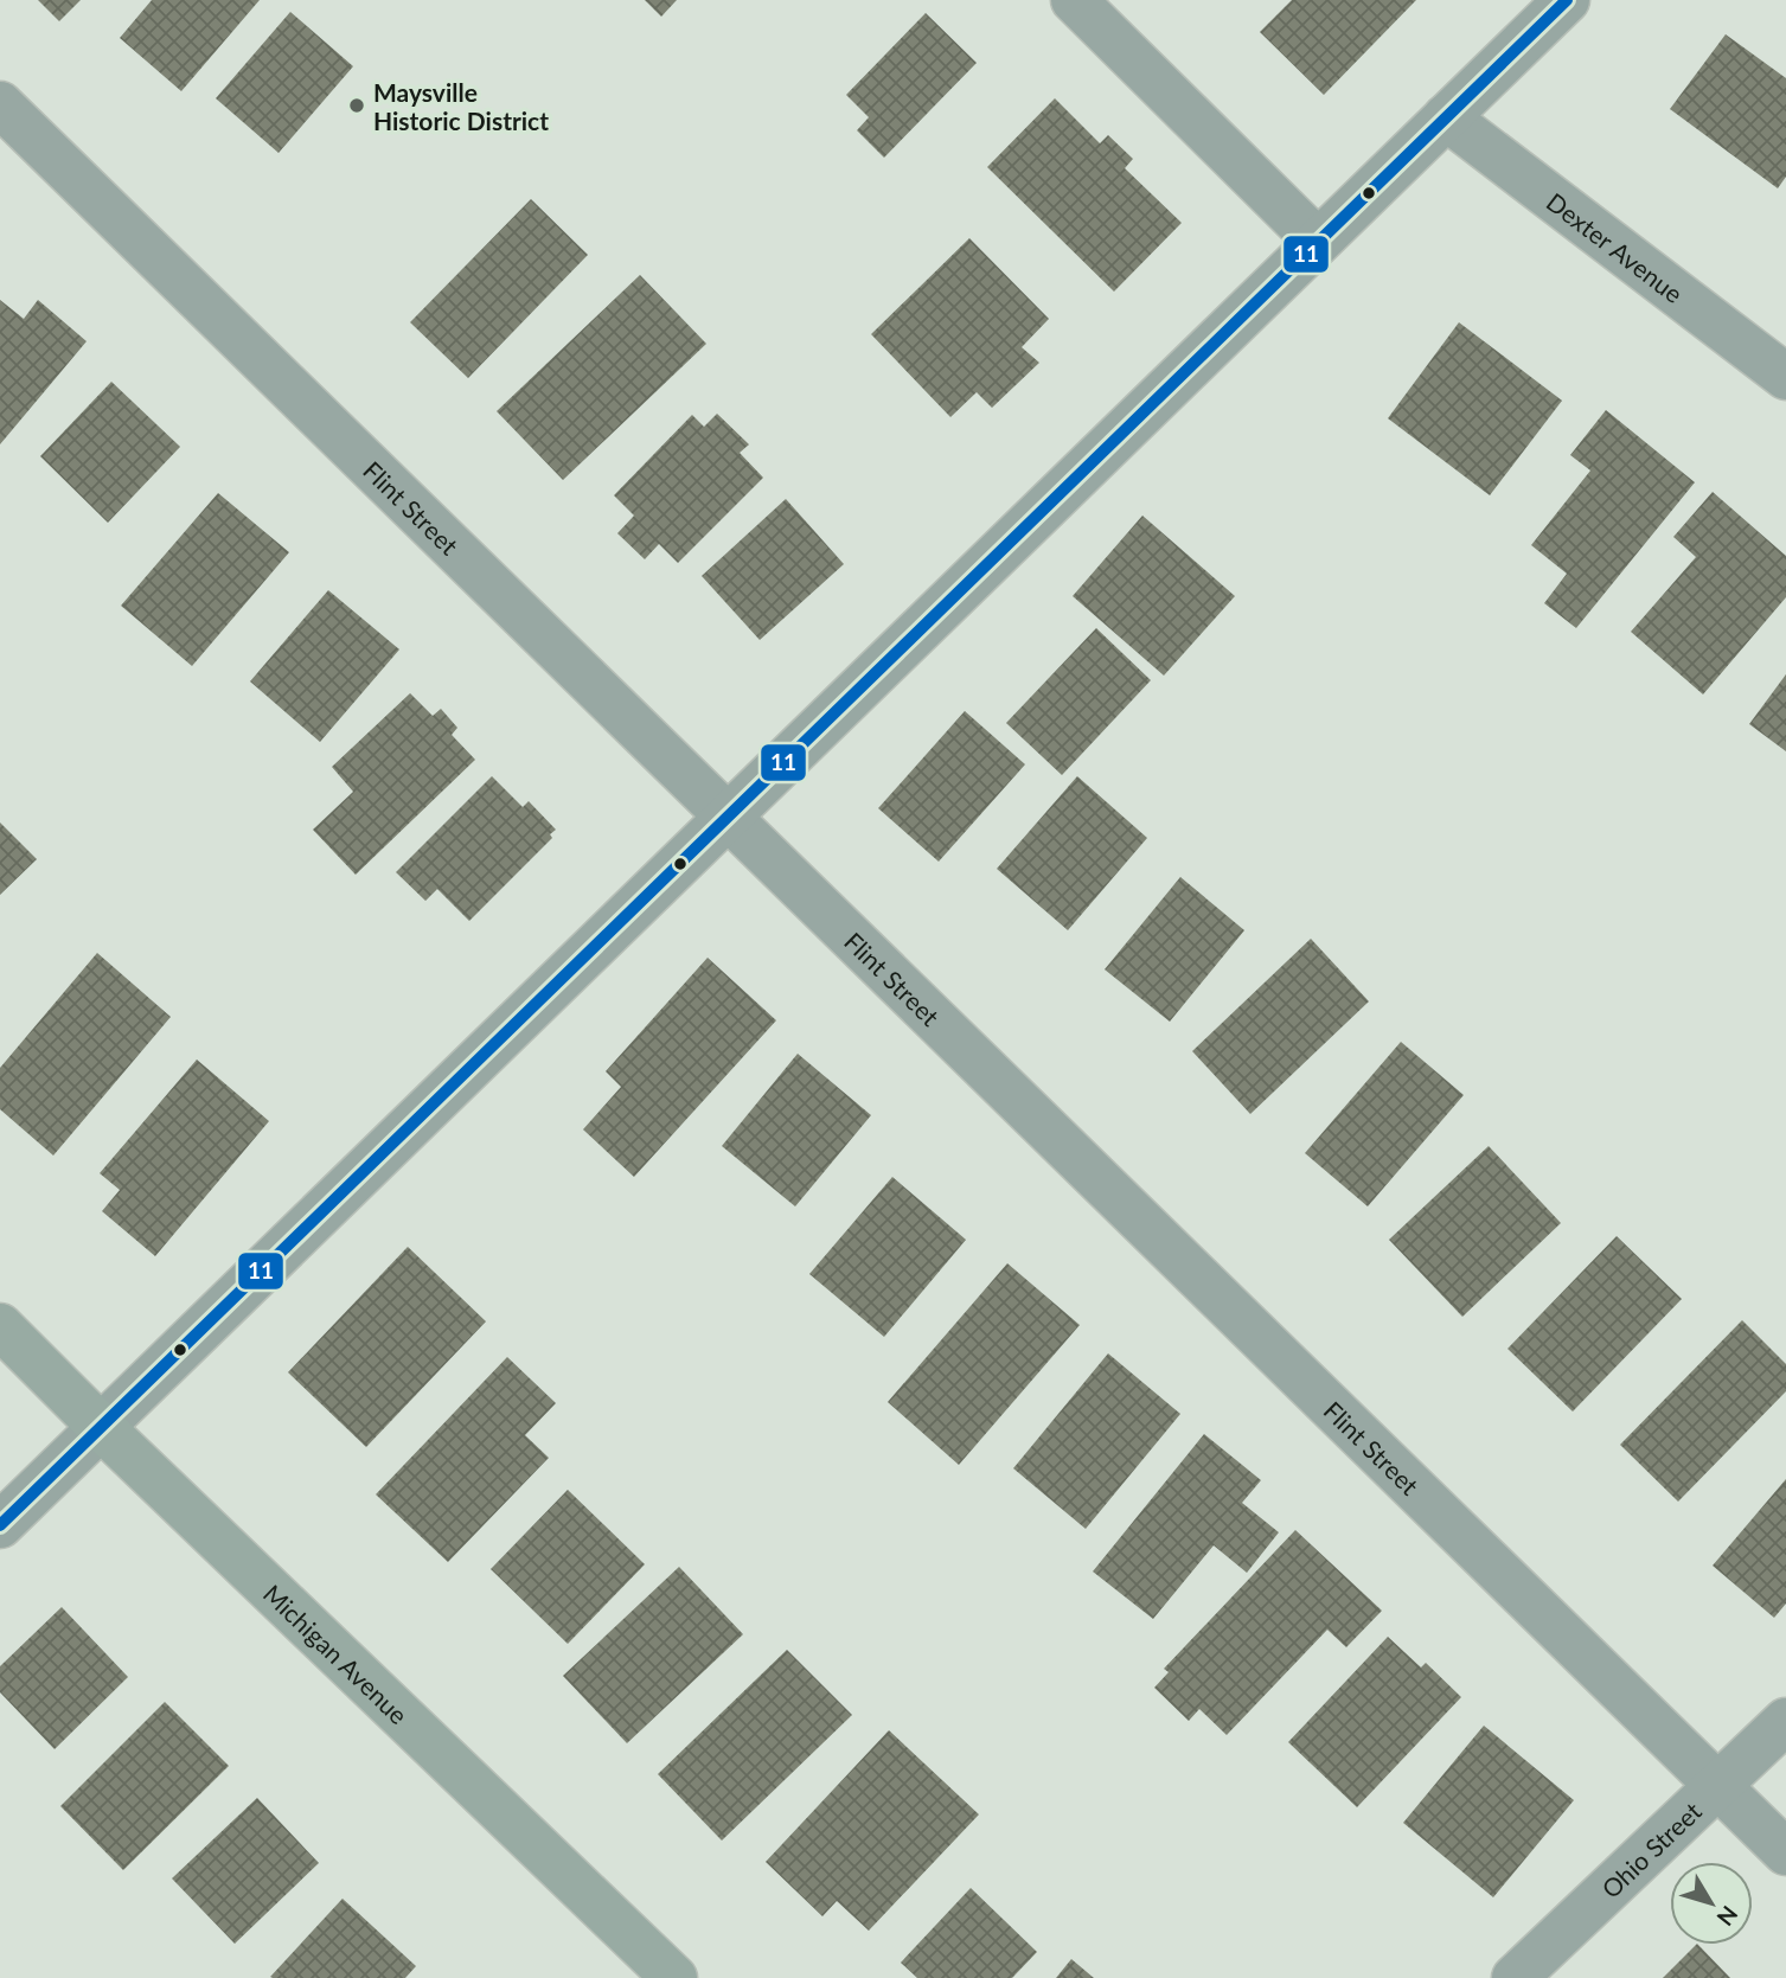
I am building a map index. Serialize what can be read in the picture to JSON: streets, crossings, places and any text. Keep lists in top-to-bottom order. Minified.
{"streets":{"main road":["Michigan Avenue"],"street":["Dexter Avenue","Flint Street","Ohio Street"]},"crossings":[["Flint Street","Ohio Street"]],"places":["Maysville Historic District"],"lines":["transit line 11"],"north":"bottom right"}
